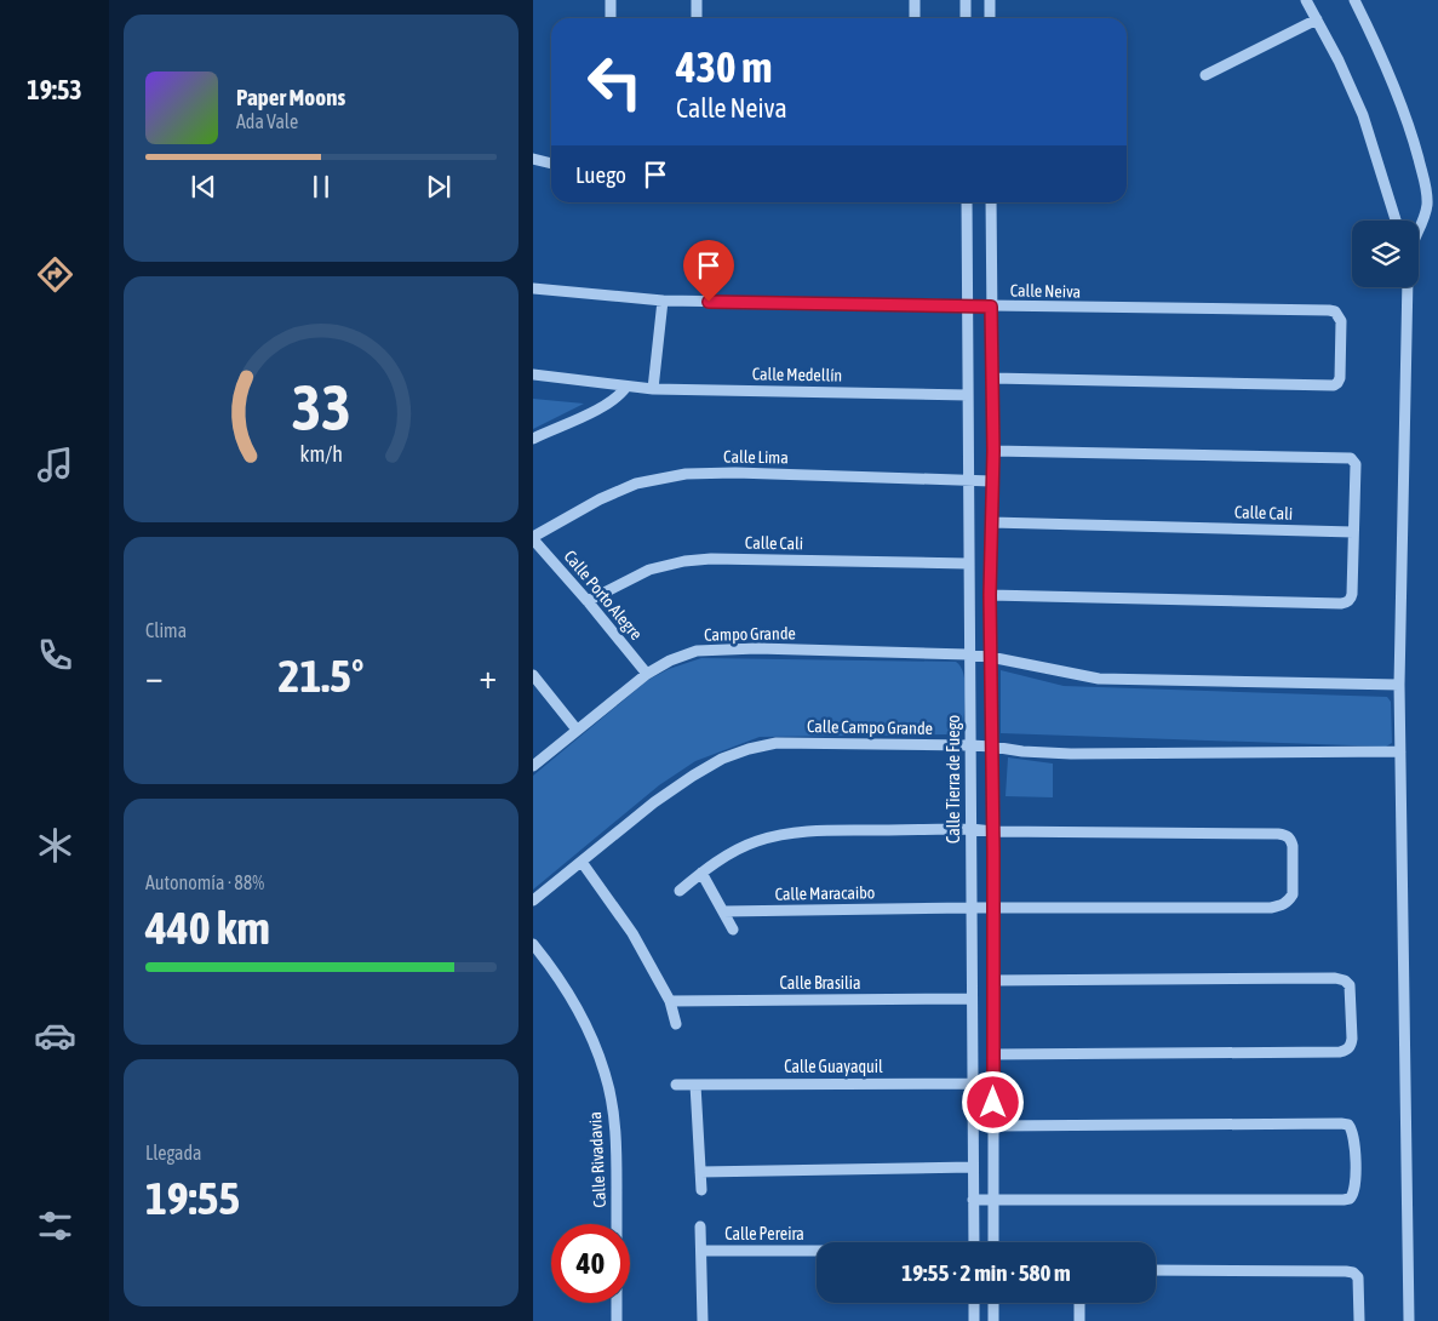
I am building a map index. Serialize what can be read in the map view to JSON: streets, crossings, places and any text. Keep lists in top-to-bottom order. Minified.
{"streets":{"street":["Calle Neiva","Calle Medellín","Calle Lima","Calle Cali","Calle Porto Alegre","Campo Grande","Calle Campo Grande","Calle Tierra de Fuego","Calle Maracaibo","Calle Brasilia","Calle Guayaquil","Calle Rivadavia","Calle Pereira"]},"crossings":[["Calle Neiva","Calle Tierra de Fuego"],["Calle Medellín","Calle Tierra de Fuego"],["Calle Lima","Calle Porto Alegre"],["Calle Lima","Calle Tierra de Fuego"],["Calle Cali","Calle Porto Alegre"],["Calle Cali","Calle Tierra de Fuego"],["Calle Porto Alegre","Campo Grande"],["Campo Grande","Calle Tierra de Fuego"],["Calle Campo Grande","Calle Tierra de Fuego"],["Calle Tierra de Fuego","Calle Maracaibo"],["Calle Tierra de Fuego","Calle Brasilia"],["Calle Tierra de Fuego","Calle Guayaquil"]],"page":{"tabs":"19:53","turn":["430 m","Calle Neiva"],"song":["Paper Moons","Ada Vale"],"then":"Luego","tile":["Clima",["Autonomía · 88%","440 km"],["Llegada","19:55"]],"heat":["−","21.5°","+"],"limit":"40","trip":"19:55 · 2 min · 580 m","gauge":["33","km/h"]}}
